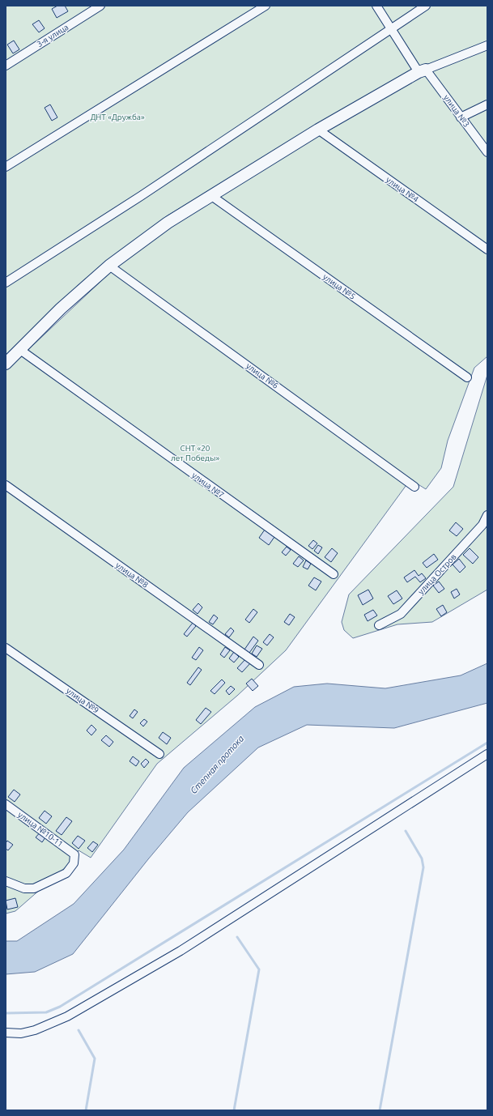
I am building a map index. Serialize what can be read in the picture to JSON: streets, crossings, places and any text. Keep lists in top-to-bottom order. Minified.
{"streets":{"street":["3-я улица","улица №3","улица №4","улица №5","улица №6","улица №7","улица Остров","улица №8","улица №9","улица №10-11"]},"water":["Степная протока"],"parks":["ДНТ «Дружба»","СНТ «20 лет Победы»"]}
